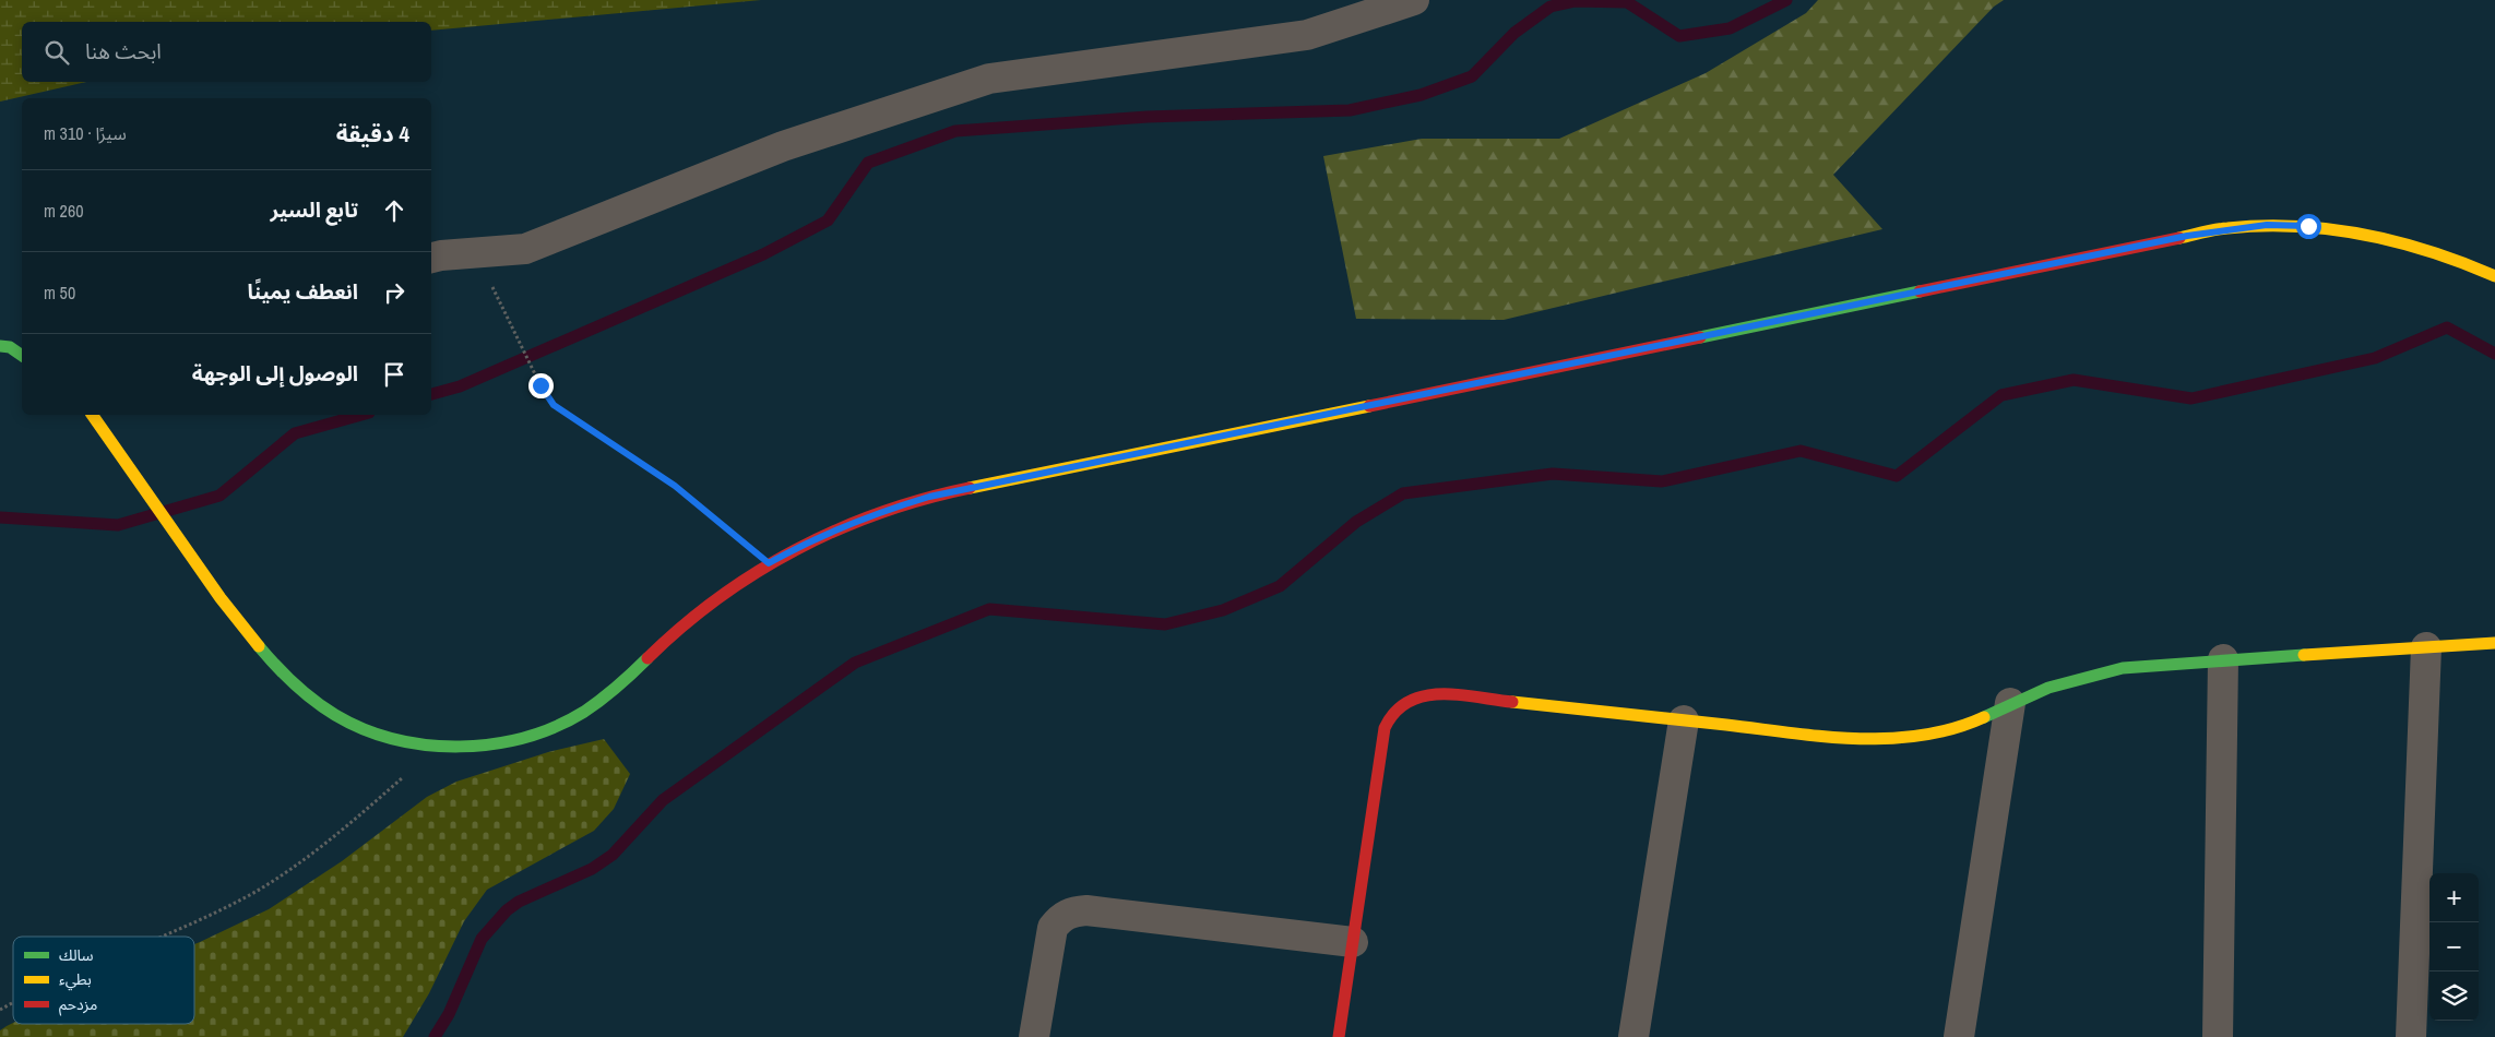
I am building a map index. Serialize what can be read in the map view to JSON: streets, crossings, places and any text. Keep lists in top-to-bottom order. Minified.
{"legend":["سالك","بطيء","مزدحم"],"page":{"search":"ابحث هنا","heading":["4 دقيقة","سيرًا · 310 m"],"list":[["تابع السير","260 m"],["انعطف يمينًا","50 m"],"الوصول إلى الوجهة"],"map_buttons":["+","−"]}}
